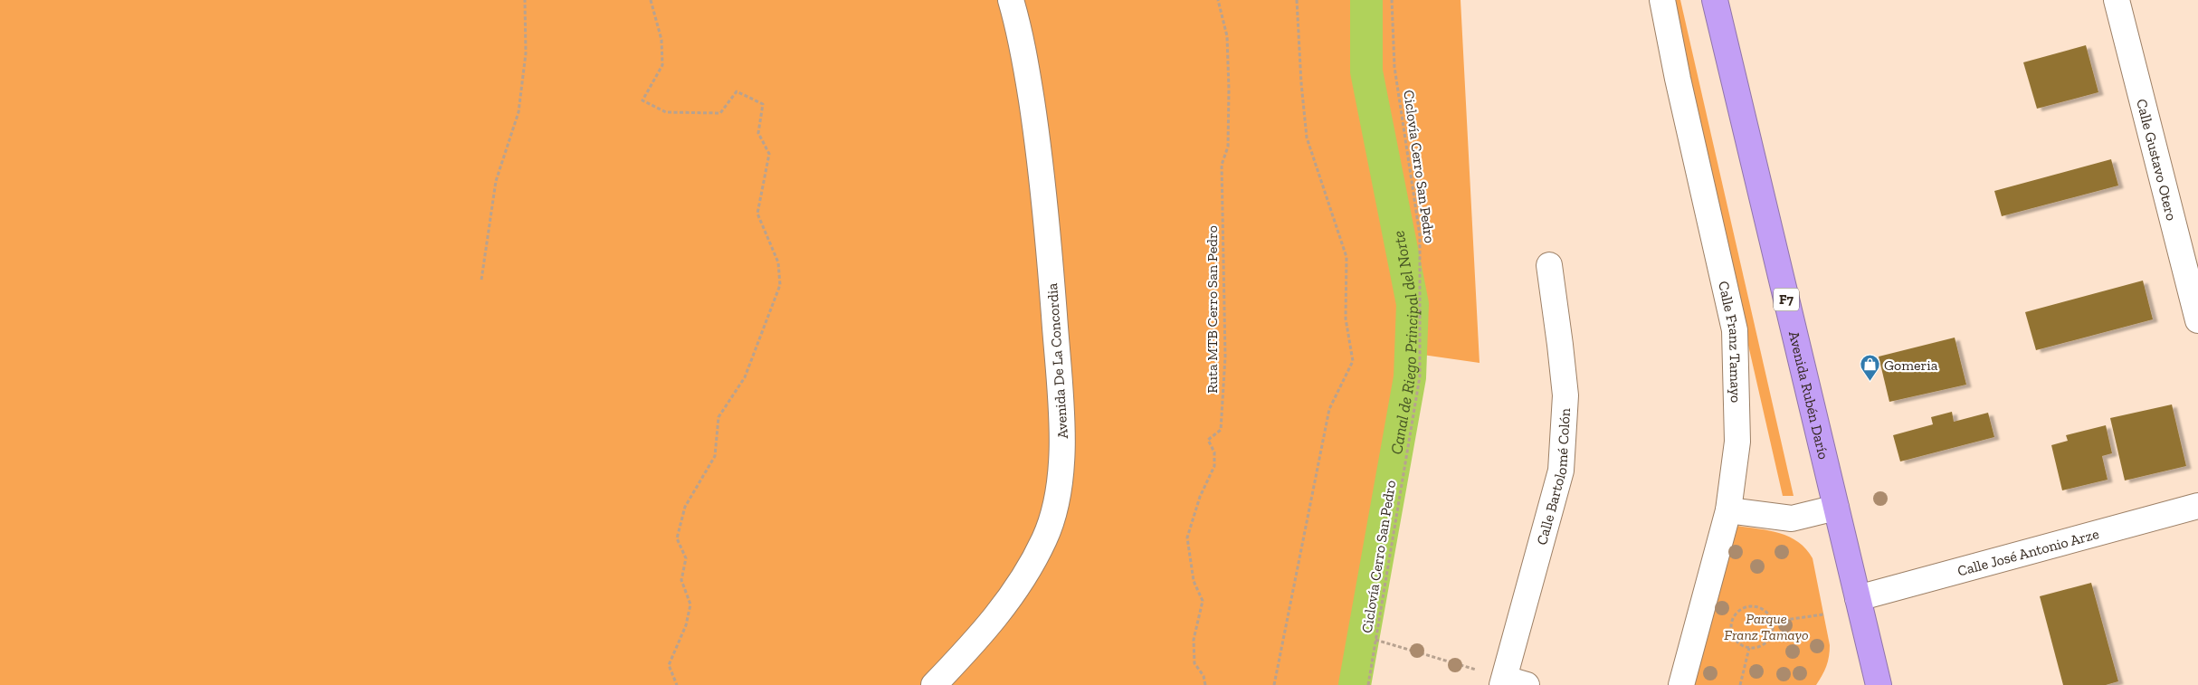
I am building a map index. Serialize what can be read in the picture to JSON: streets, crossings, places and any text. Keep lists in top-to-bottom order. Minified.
{"streets":{"highway":["F7","Avenida Rubén Darío"],"street":["Calle Gustavo Otero","Calle Franz Tamayo","Avenida De La Concordia","Calle Bartolomé Colón","Calle José Antonio Arze"],"path":["Ciclovía Cerro San Pedro","Ruta MTB Cerro San Pedro"]},"crossings":[["Avenida Rubén Darío","Calle José Antonio Arze"]],"water":["Canal de Riego Principal del Norte"],"parks":["Parque Franz Tamayo"],"places":{"shop":["Gomeria"]}}
